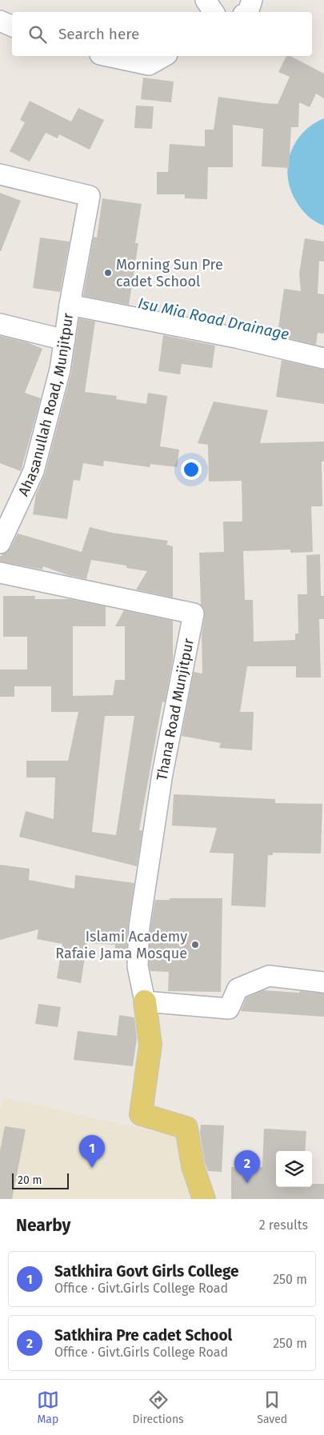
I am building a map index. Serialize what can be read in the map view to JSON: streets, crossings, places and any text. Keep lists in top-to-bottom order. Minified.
{"streets":{"street":["Ahasanullah Road, Munjitpur","Thana Road Munjitpur"]},"water":["Isu Mia Road Drainage"],"places":["Morning Sun Pre cadet School","Islami Academy Rafaie Jama Mosque"],"scale_bar":"20 m","page":{"search":"Search here","pins":["1","2"],"scale":"20 m","heading":["Nearby","2 results"],"list":[{"mark":"1","name":"Satkhira Govt Girls College","note":"Office · Givt.Girls College Road","value":"250 m"},{"mark":"2","name":"Satkhira Pre cadet School","note":"Office · Givt.Girls College Road","value":"250 m"}],"nav":["Map","Directions","Saved"]}}
